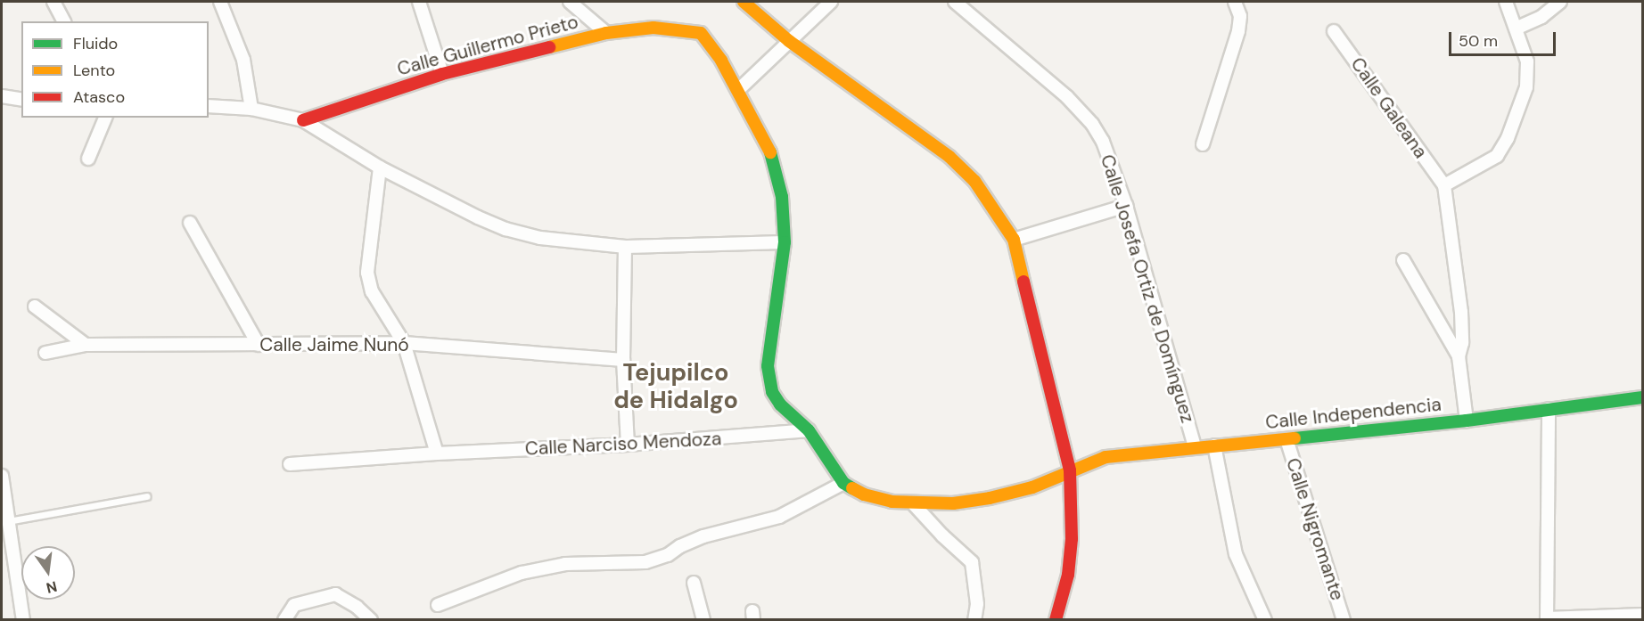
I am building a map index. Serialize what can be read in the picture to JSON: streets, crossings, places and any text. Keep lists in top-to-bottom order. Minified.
{"streets":{"street":["Calle Guillermo Prieto","Calle Galeana","Calle Josefa Ortiz de Domínguez","Calle Jaime Nunó","Calle Independencia","Calle Narciso Mendoza","Calle Nigromante"]},"crossings":[["Calle Guillermo Prieto","Calle Independencia"],["Calle Guillermo Prieto","Calle Narciso Mendoza"],["Calle Josefa Ortiz de Domínguez","Calle Independencia"],["Calle Independencia","Calle Nigromante"]],"districts":["Tejupilco de Hidalgo"],"legend":["Fluido","Lento","Atasco"],"scale_bar":"50 m","north":"bottom"}
